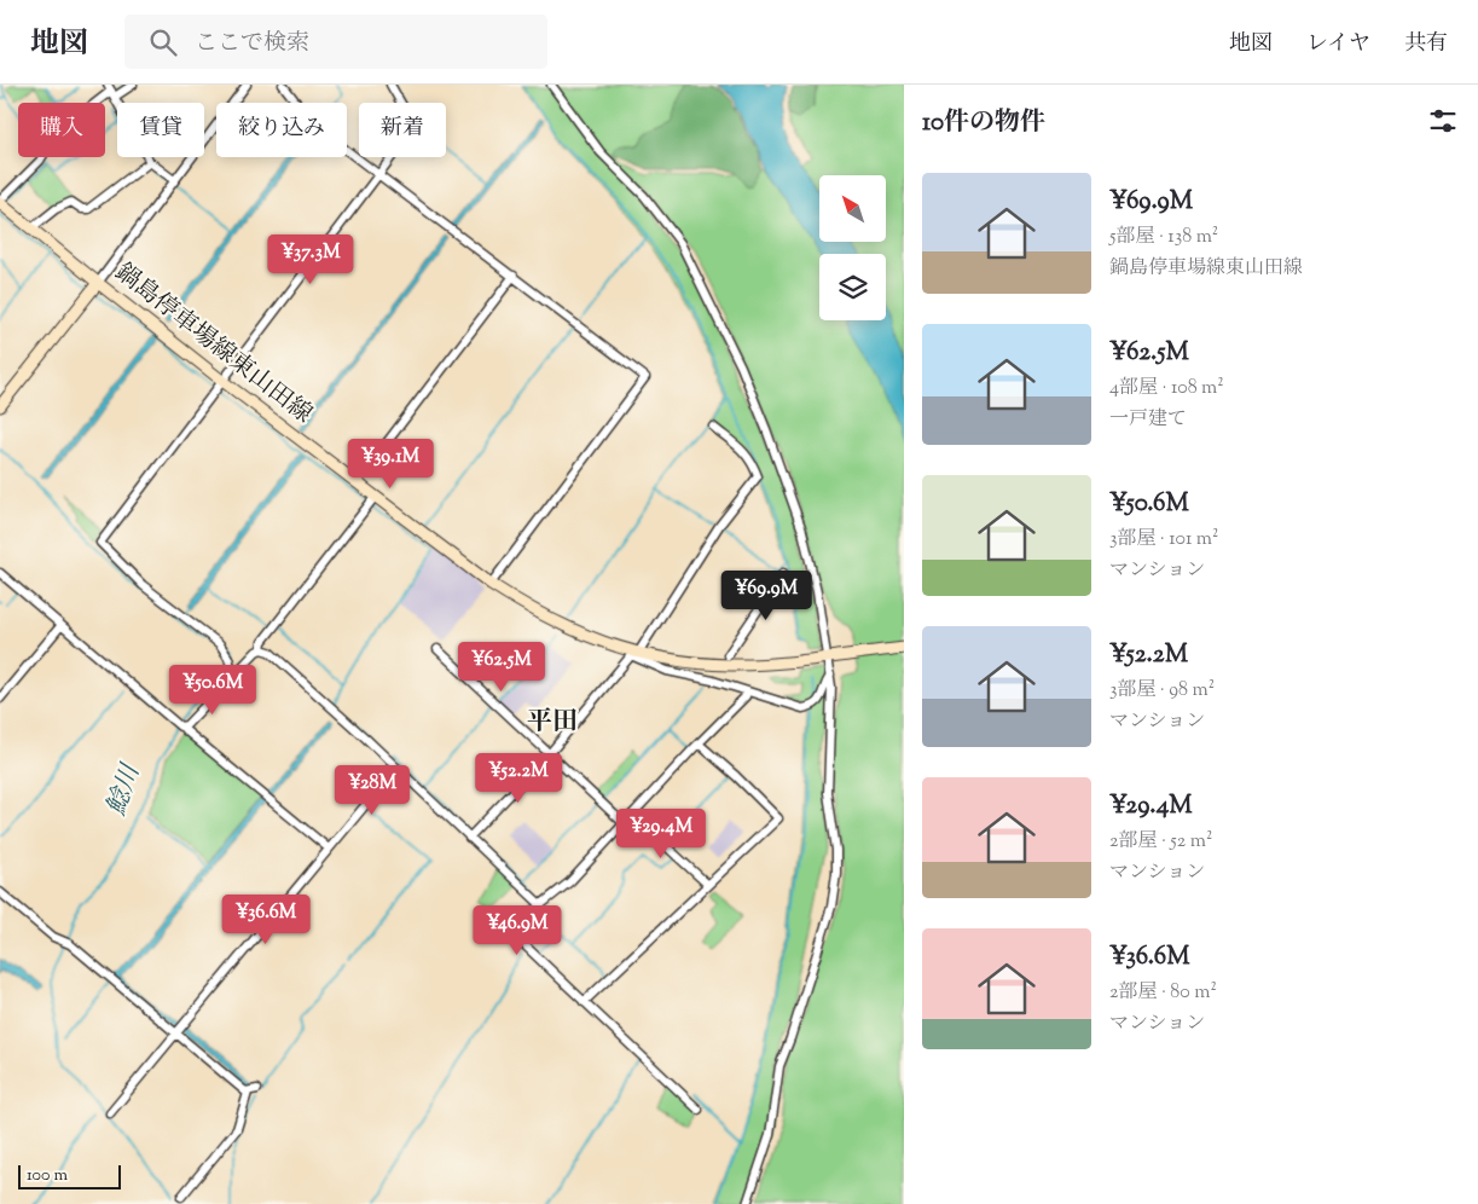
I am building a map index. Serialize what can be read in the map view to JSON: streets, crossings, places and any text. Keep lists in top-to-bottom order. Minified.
{"streets":{"main road":["鍋島停車場線東山田線"]},"districts":["平田"],"water":["鯰川"],"scale_bar":"100 m","north":"top left","page":{"header":"地図","search":"ここで検索","nav":["地図","レイヤ","共有"],"heading":"10件の物件","chip":["購入","賃貸","絞り込み","新着"],"list":[{"name":"¥69.9M","note":"5部屋 · 138 m² · 鍋島停車場線東山田線"},{"name":"¥62.5M","note":"4部屋 · 108 m² · 一戸建て"},{"name":"¥50.6M","note":"3部屋 · 101 m² · マンション"},{"name":"¥52.2M","note":"3部屋 · 98 m² · マンション"},{"name":"¥29.4M","note":"2部屋 · 52 m² · マンション"},{"name":"¥36.6M","note":"2部屋 · 80 m² · マンション"}],"price":["¥37.3M","¥39.1M","¥69.9M","¥62.5M","¥50.6M","¥52.2M","¥28M","¥29.4M","¥36.6M","¥46.9M"],"scale":"100 m"}}
